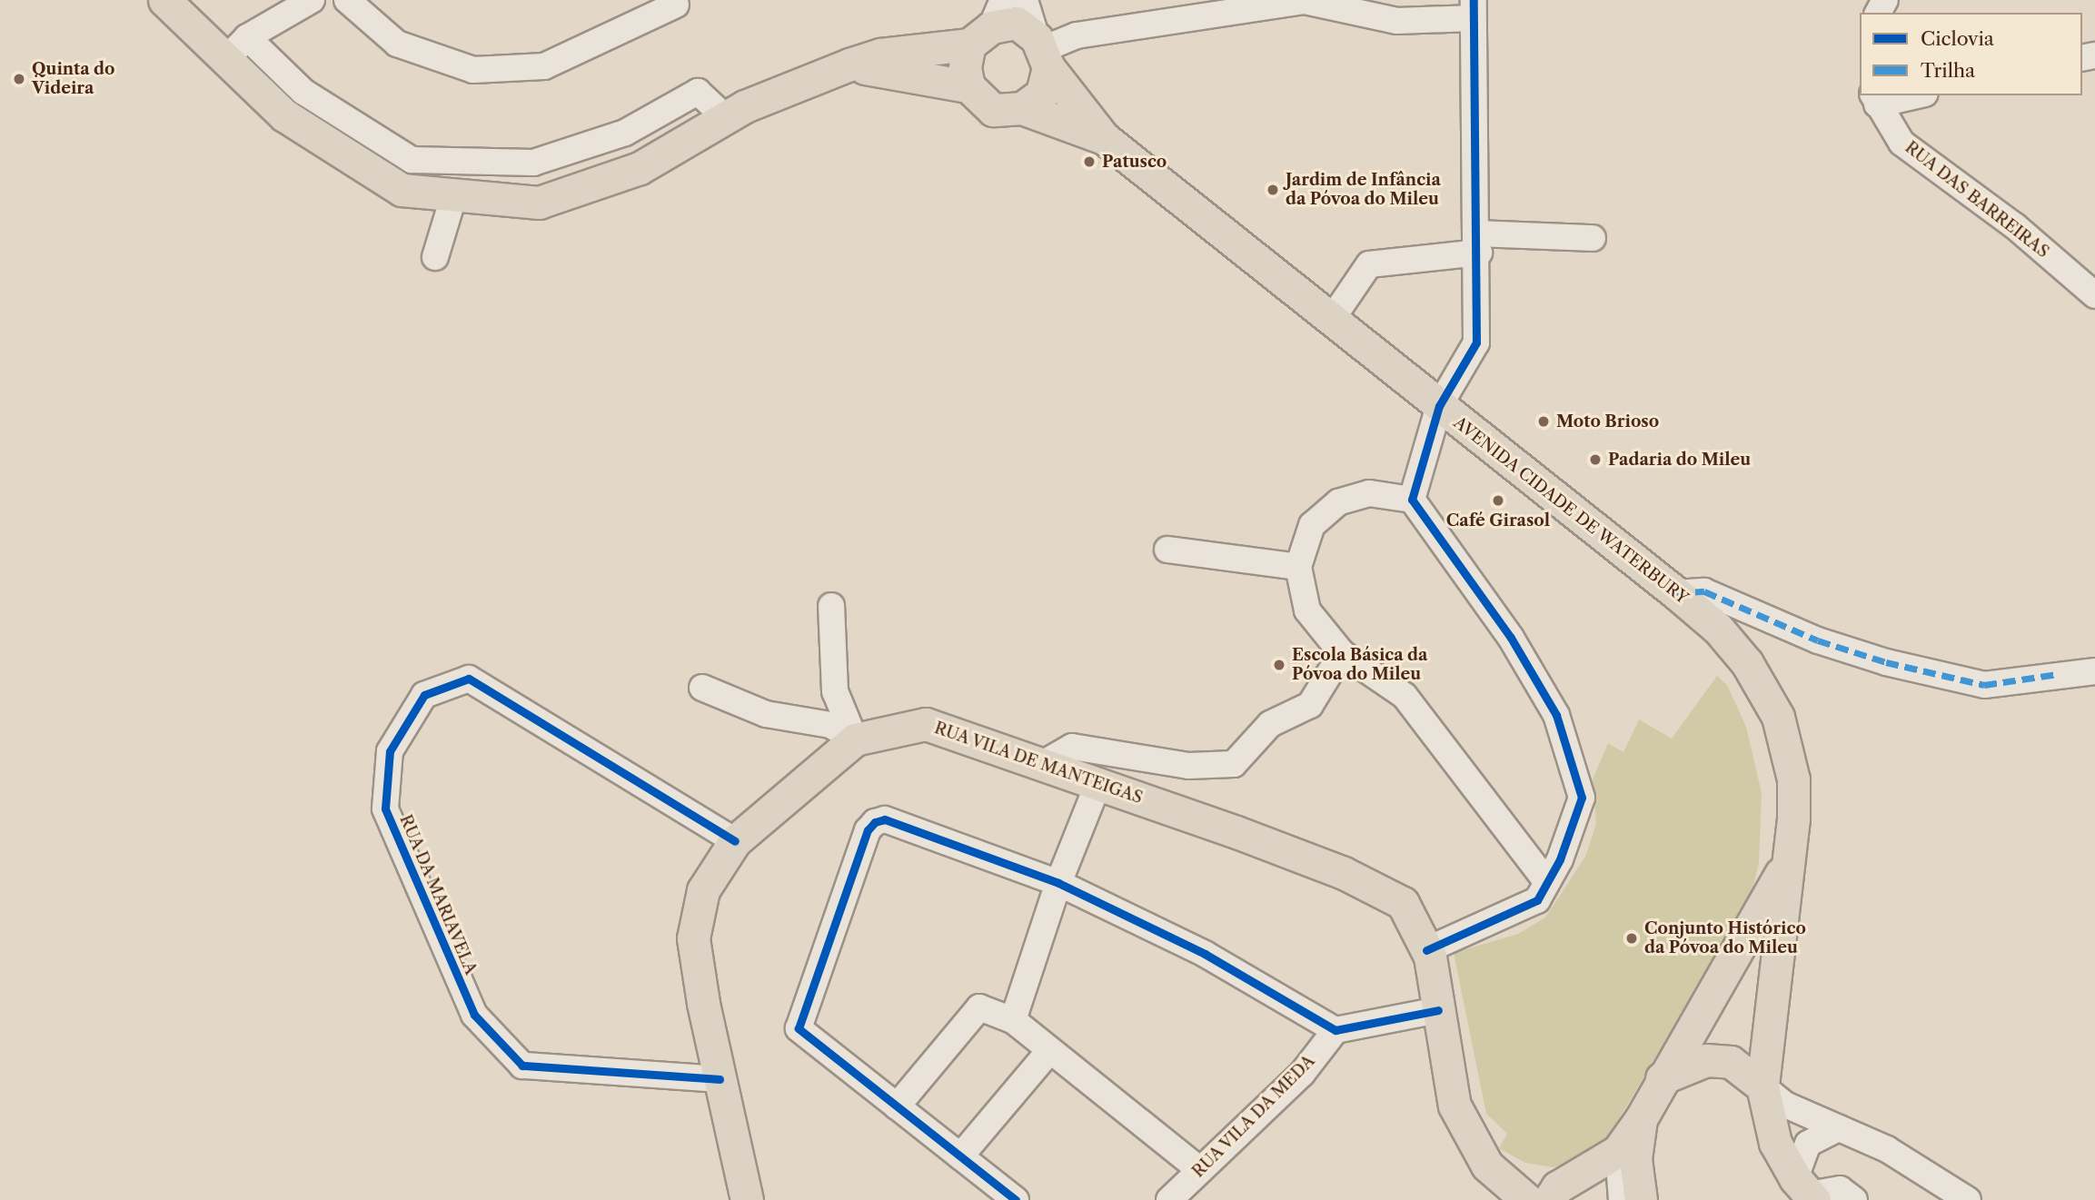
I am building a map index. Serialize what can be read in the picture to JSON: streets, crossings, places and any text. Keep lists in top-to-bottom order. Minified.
{"streets":{"main road":["AVENIDA CIDADE DE WATERBURY","RUA VILA DE MANTEIGAS"],"street":["RUA DAS BARREIRAS","RUA DA MARIAVELA","RUA VILA DA MEDA"]},"crossings":[["RUA VILA DE MANTEIGAS","RUA DA MARIAVELA"]],"places":["Quinta do Videira","Patusco","Jardim de Infância da Póvoa do Mileu","Moto Brioso","Padaria do Mileu","Café Girasol","Escola Básica da Póvoa do Mileu","Conjunto Histórico da Póvoa do Mileu"],"legend":["Ciclovia","Trilha"]}
